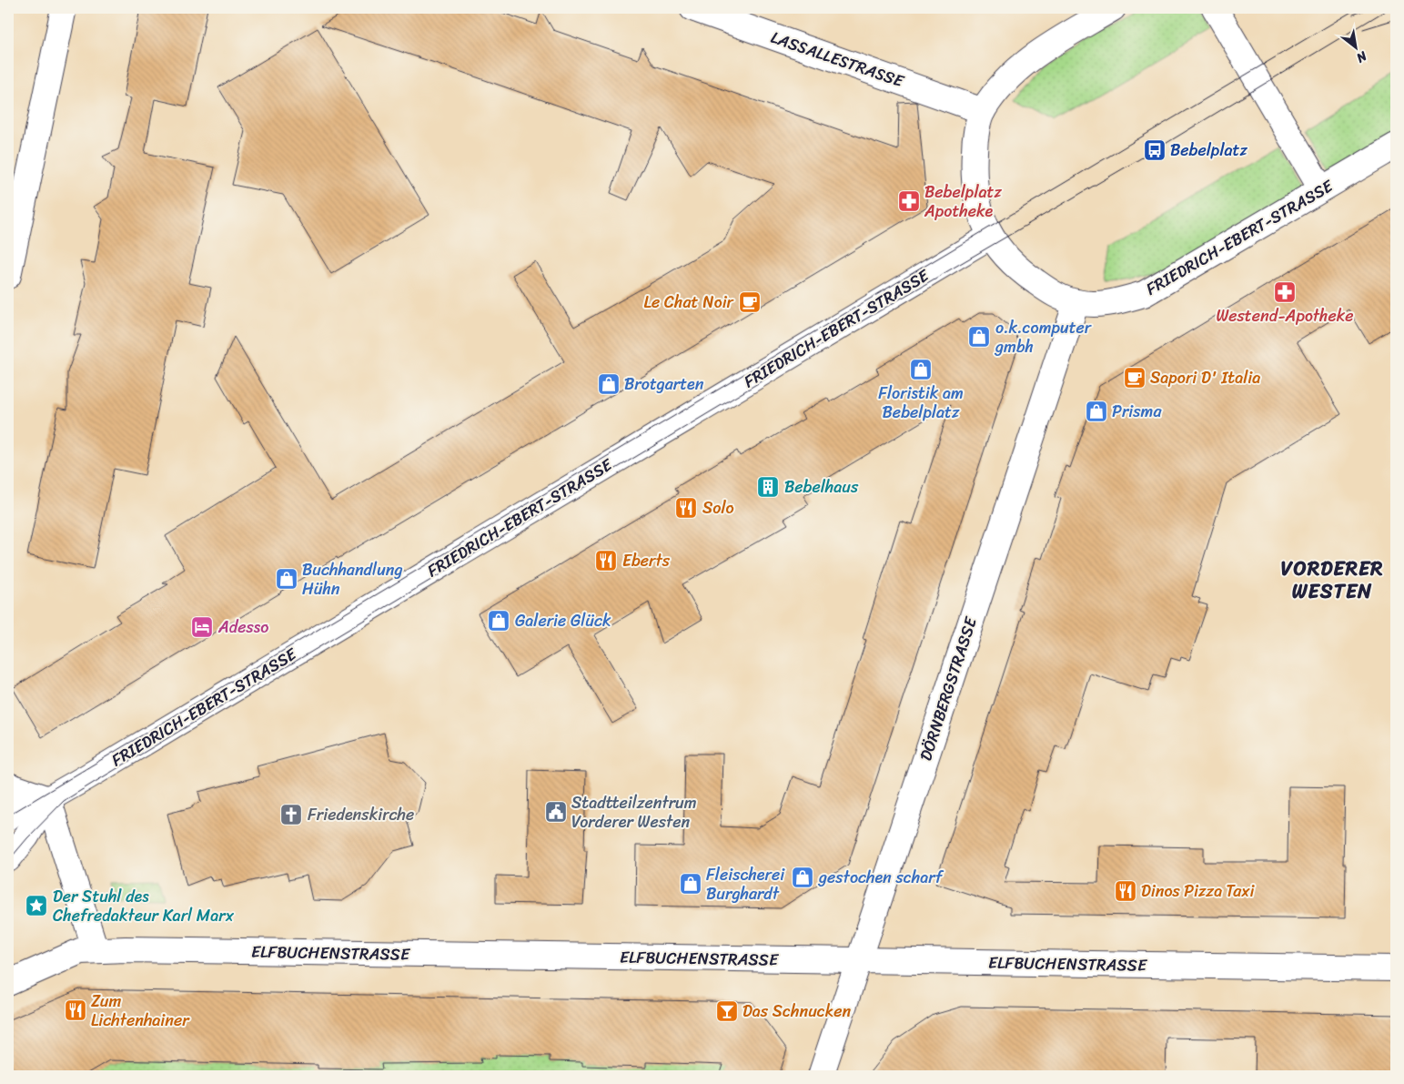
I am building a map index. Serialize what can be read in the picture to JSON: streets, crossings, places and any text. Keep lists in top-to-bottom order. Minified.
{"streets":{"street":["LASSALLESTRASSE","FRIEDRICH-EBERT-STRASSE","DÖRNBERGSTRASSE","ELFBUCHENSTRASSE"]},"crossings":[["LASSALLESTRASSE","FRIEDRICH-EBERT-STRASSE"],["FRIEDRICH-EBERT-STRASSE","DÖRNBERGSTRASSE"],["DÖRNBERGSTRASSE","ELFBUCHENSTRASSE"]],"districts":["VORDERER WESTEN"],"places":{"bus stop":["Bebelplatz"],"pharmacy":["Bebelplatz Apotheke","Westend-Apotheke"],"cafe":["Le Chat Noir","Sapori D' Italia"],"shop":["o.k.computer gmbh","Floristik am Bebelplatz","Brotgarten","Prisma","Buchhandlung Hühn","Galerie Glück","gestochen scharf","Fleischerei Burghardt"],"building":["Bebelhaus"],"restaurant":["Solo","Eberts","Dinos Pizza Taxi","Zum Lichtenhainer"],"hotel":["Adesso"],"public building":["Stadtteilzentrum Vorderer Westen"],"church":["Friedenskirche"],"place":["Der Stuhl des Chefredakteur Karl Marx"],"bar":["Das Schnucken"]},"north":"bottom right"}
